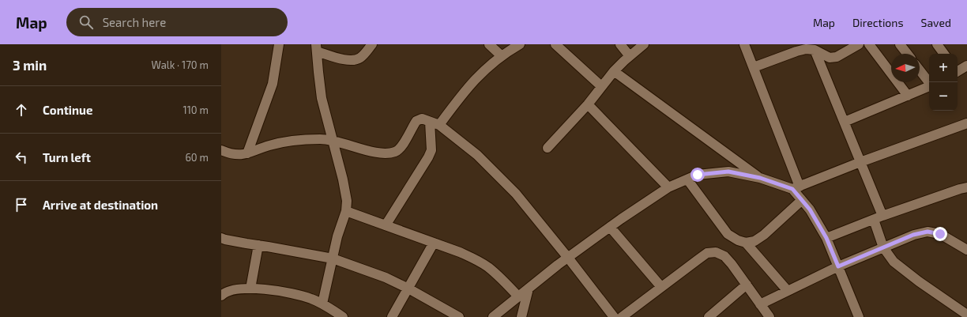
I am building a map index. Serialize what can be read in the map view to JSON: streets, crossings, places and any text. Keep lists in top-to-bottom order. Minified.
{"north":"left","page":{"header":"Map","search":"Search here","nav":["Map","Directions","Saved"],"heading":["3 min","Walk · 170 m"],"map_buttons":["+","−"],"list":[["Continue","110 m"],["Turn left","60 m"],"Arrive at destination"]}}
